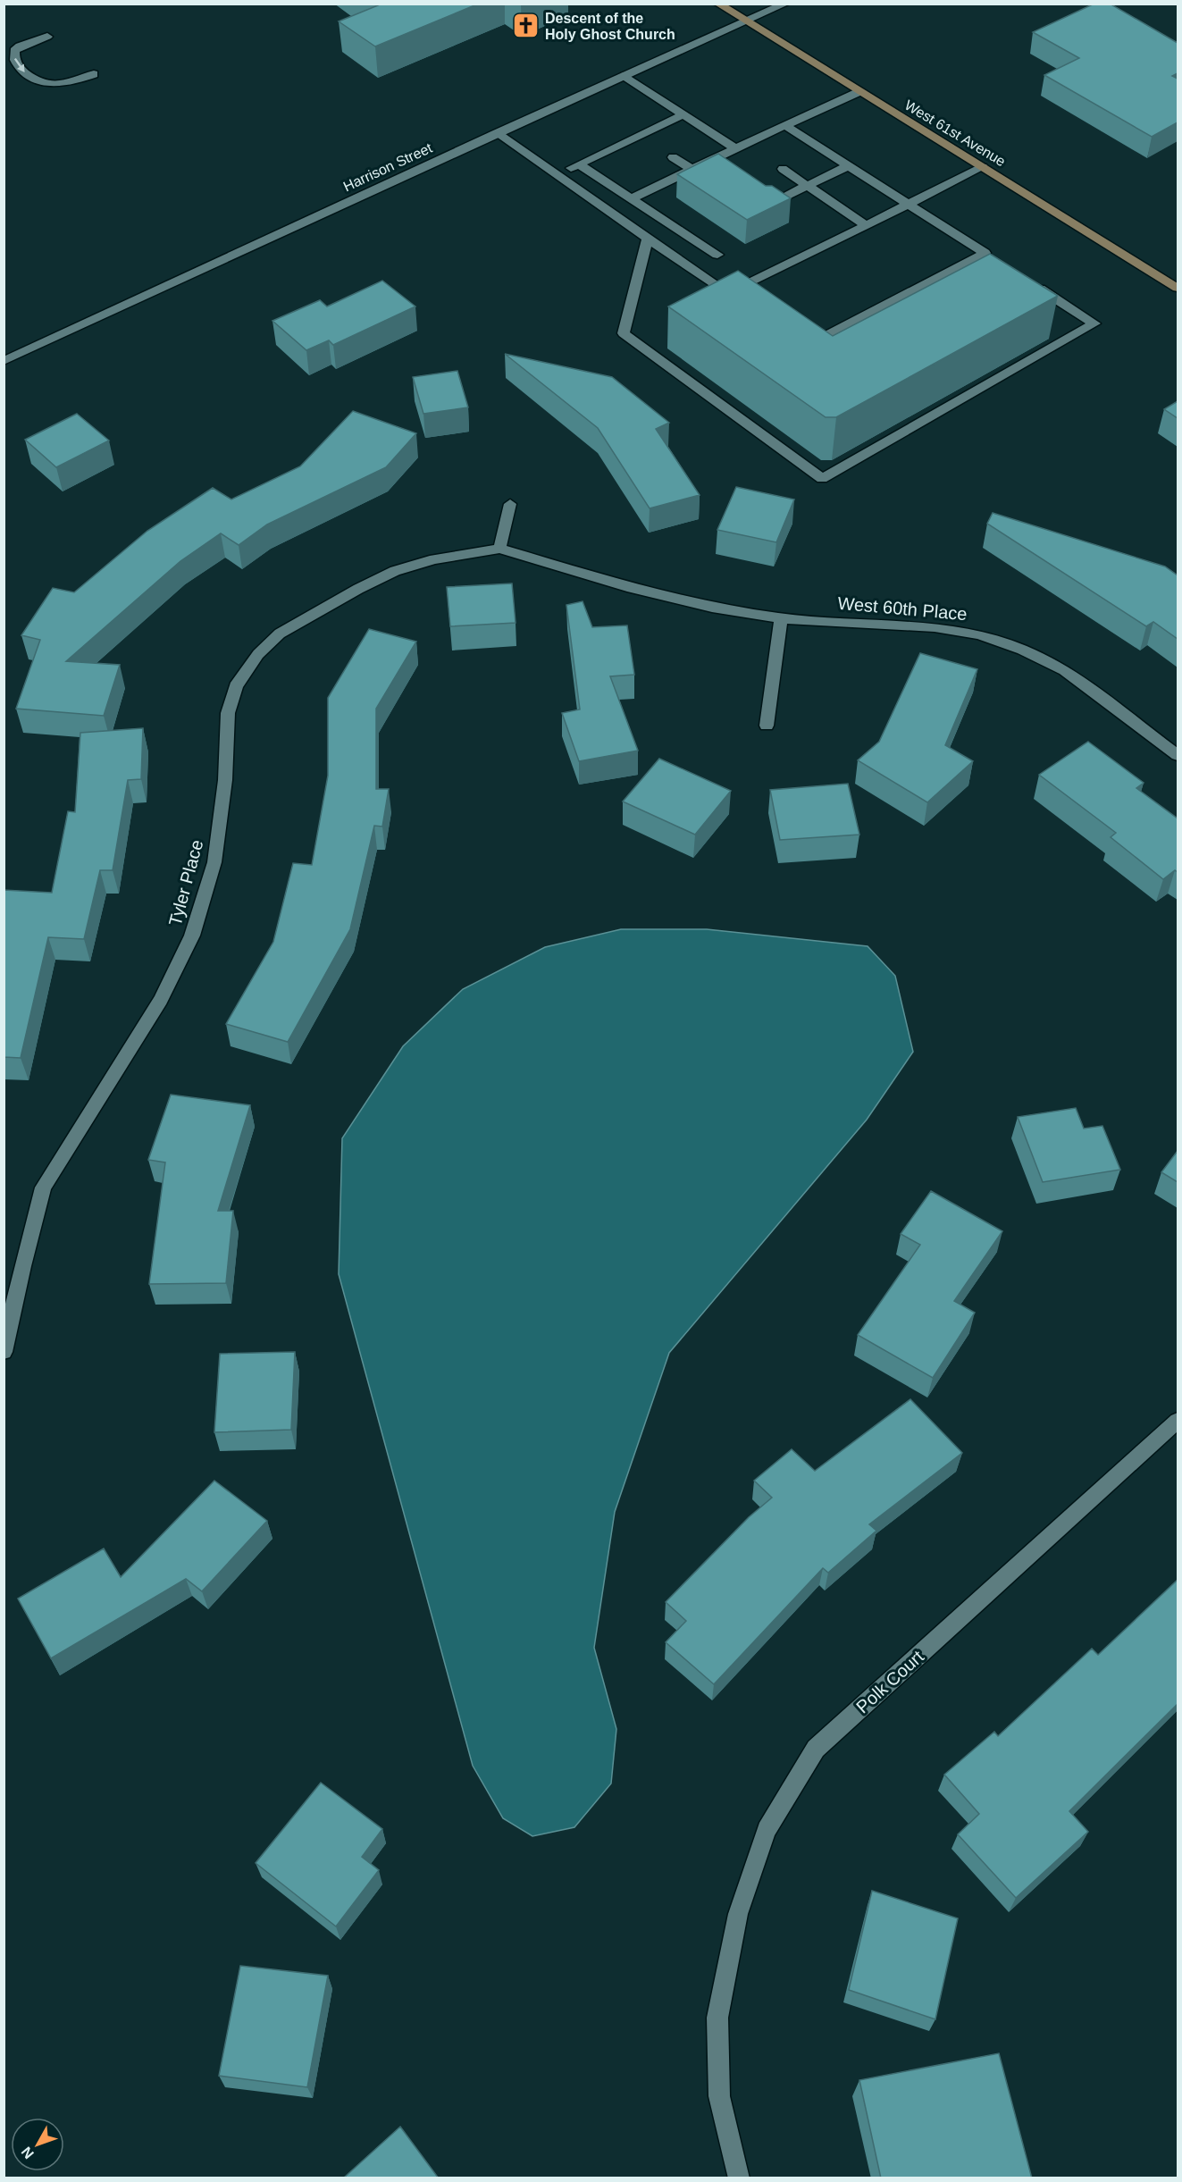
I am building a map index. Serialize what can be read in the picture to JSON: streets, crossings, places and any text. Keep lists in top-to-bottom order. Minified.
{"streets":{"main road":["West 61st Avenue"],"street":["Harrison Street","West 60th Place","Tyler Place","Polk Court"]},"crossings":[["West 61st Avenue","Harrison Street"],["West 60th Place","Tyler Place"]],"places":{"church":["Descent of the Holy Ghost Church"]},"north":"bottom left"}
